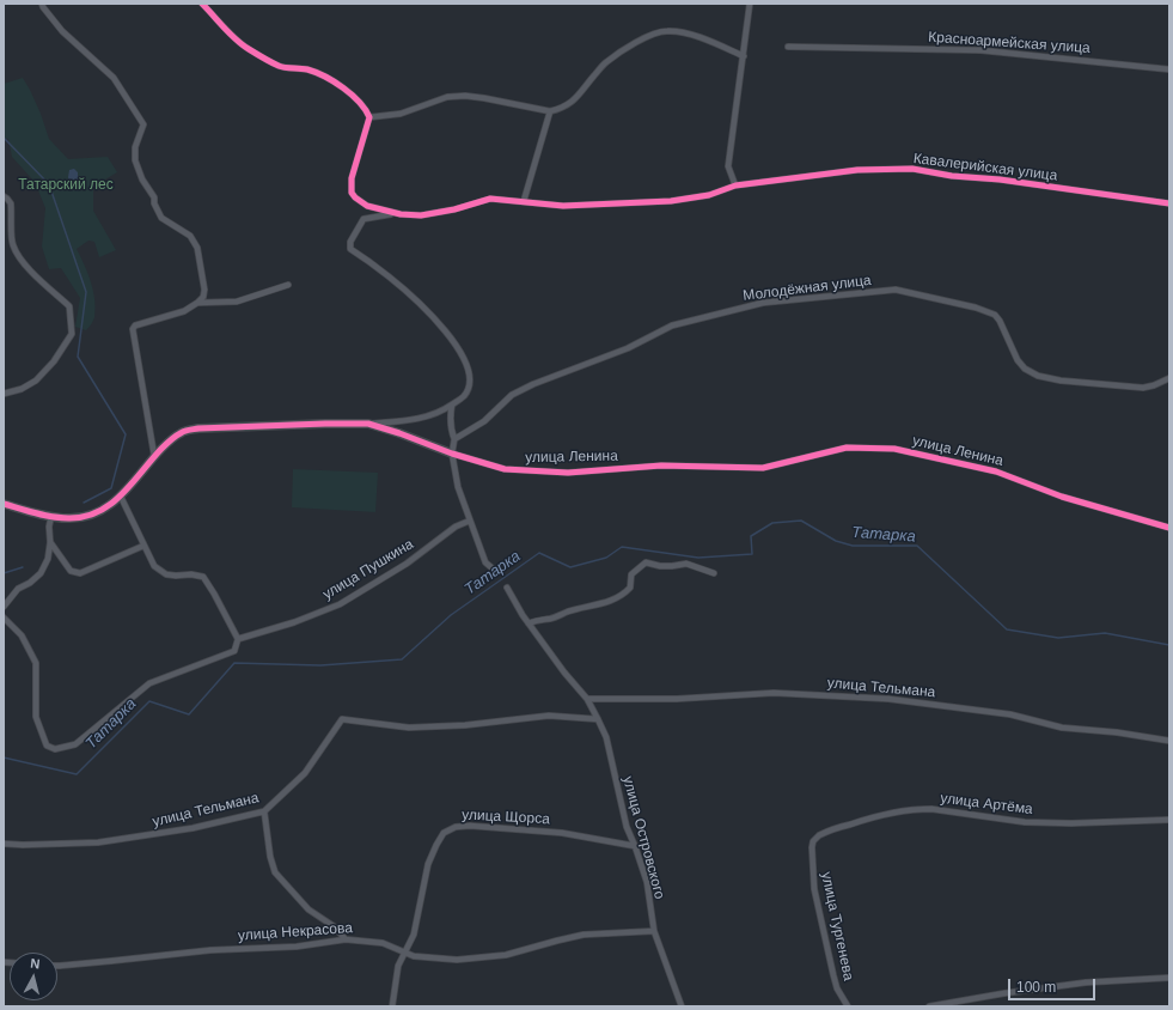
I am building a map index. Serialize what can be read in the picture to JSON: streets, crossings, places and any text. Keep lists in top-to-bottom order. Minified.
{"streets":{"street":["Красноармейская улица","Кавалерийская улица","Молодёжная улица","улица Ленина","улица Пушкина","улица Тельмана","улица Артёма","улица Щорса","улица Островского","улица Тургенева","улица Некрасова"]},"crossings":[["улица Тельмана","улица Островского"],["улица Артёма","улица Тургенева"],["улица Щорса","улица Островского"],["улица Щорса","улица Некрасова"],["улица Островского","улица Некрасова"]],"water":["Татарка"],"parks":["Татарский лес"],"scale_bar":"100 m","north":"top"}
